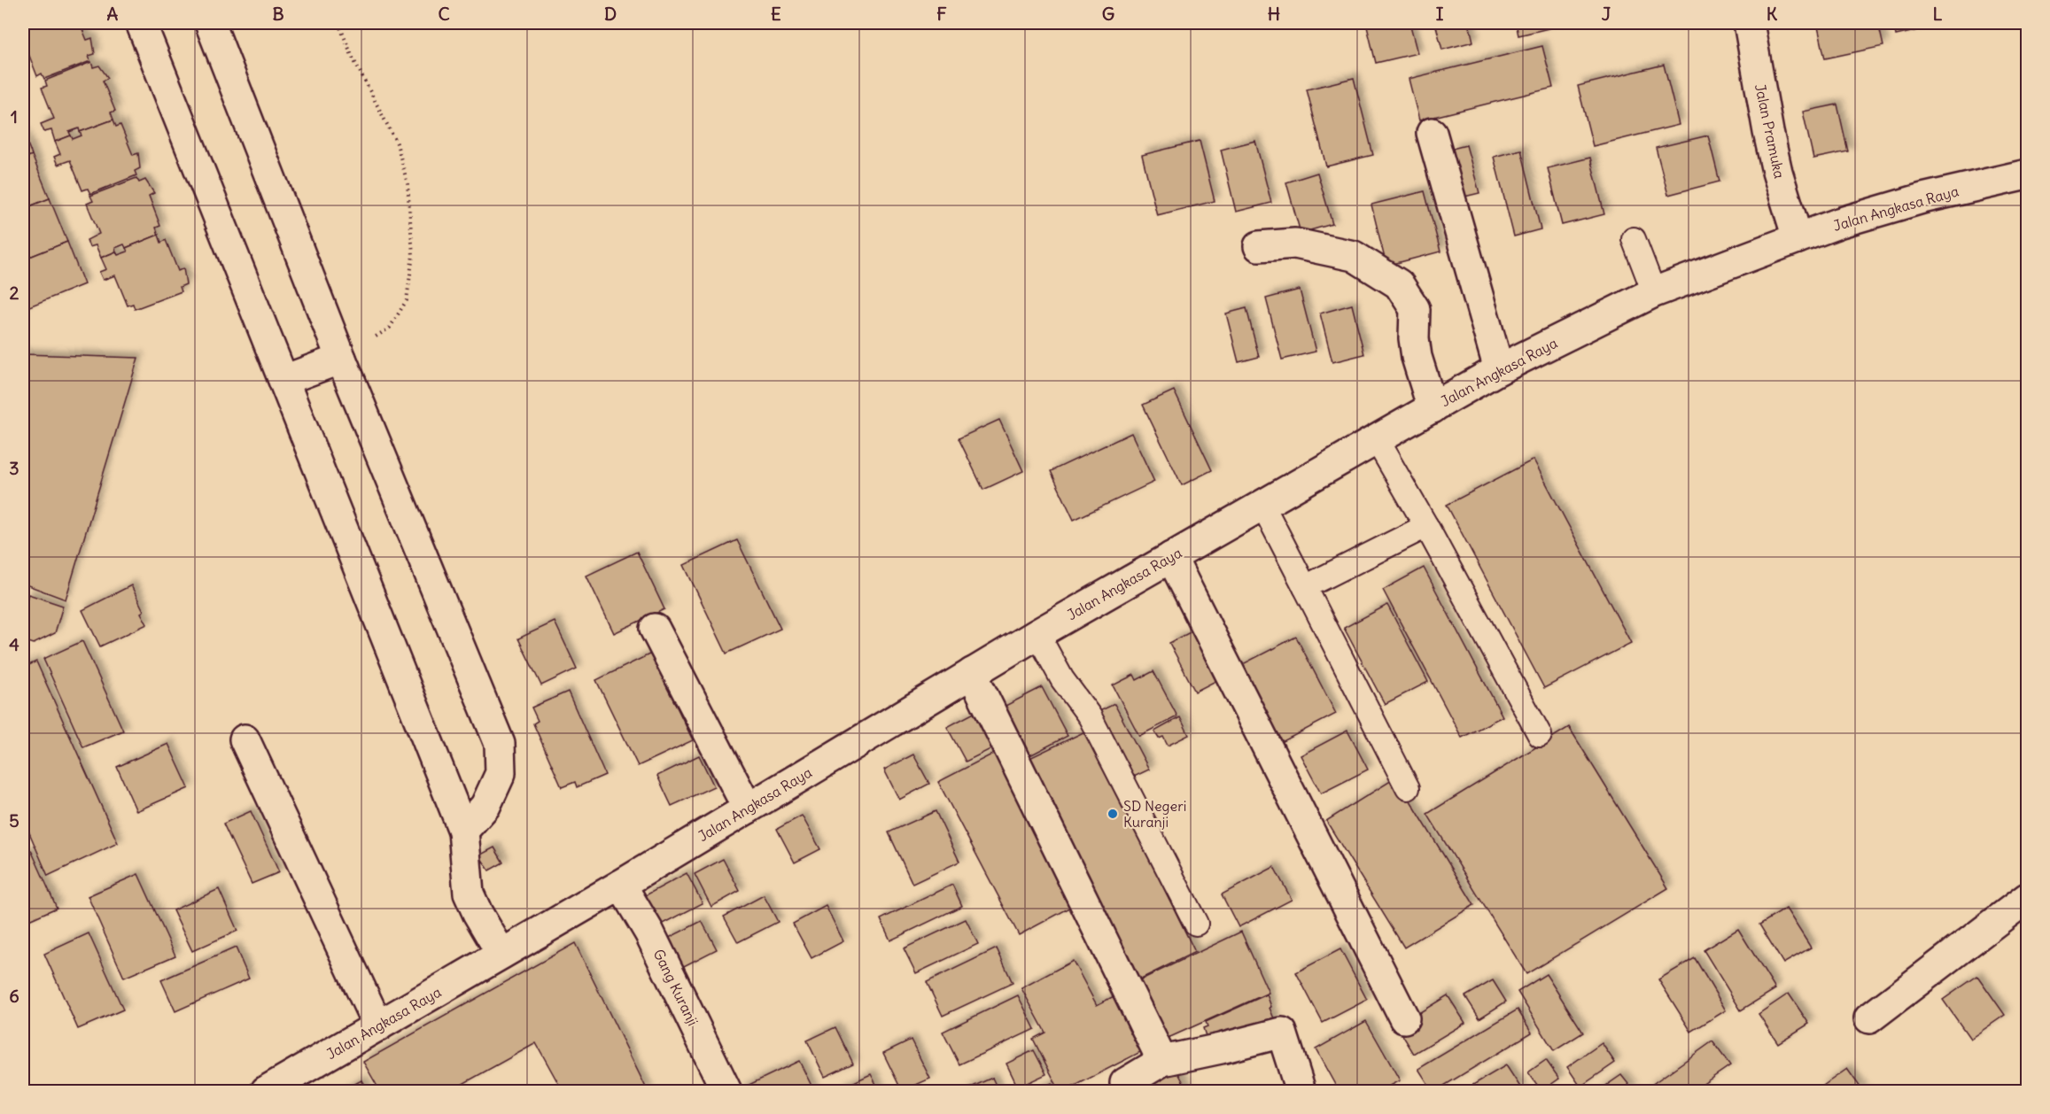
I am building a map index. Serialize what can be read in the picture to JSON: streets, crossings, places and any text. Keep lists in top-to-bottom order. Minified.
{"streets":{"street":["Jalan Pramuka","Jalan Angkasa Raya","Gang Kuranji"]},"crossings":[["Jalan Pramuka","Jalan Angkasa Raya"],["Jalan Angkasa Raya","Gang Kuranji"]],"places":["SD Negeri Kuranji"],"grid":{"columns":["A","B","C","D","E","F","G","H","I","J","K","L"],"rows":["1","2","3","4","5","6"]}}
